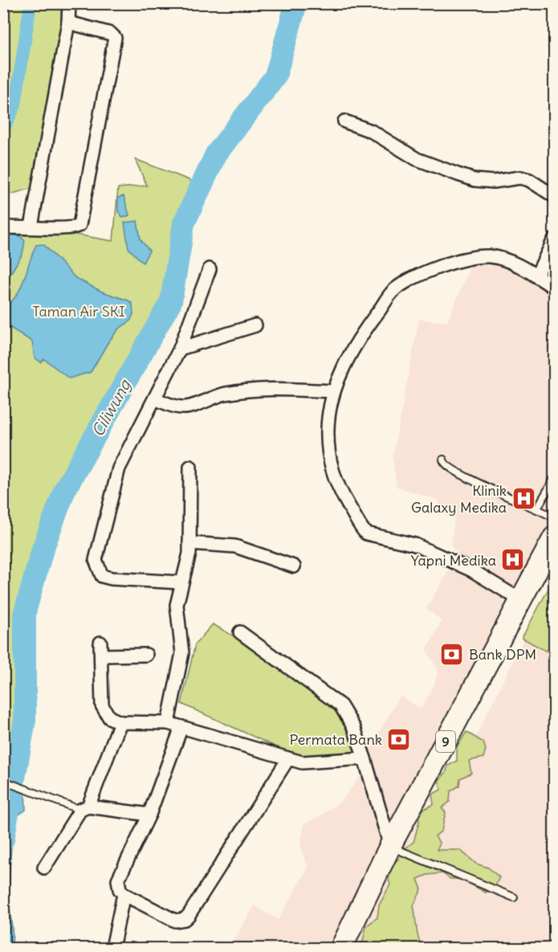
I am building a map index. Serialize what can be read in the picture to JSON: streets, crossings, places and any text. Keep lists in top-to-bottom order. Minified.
{"streets":{"highway":["9"]},"water":["Ciliwung"],"parks":["Taman Air SKI"],"places":{"hospital":["Klinik Galaxy Medika","Yapni Medika"],"bank":["Bank DPM","Permata Bank"]}}
